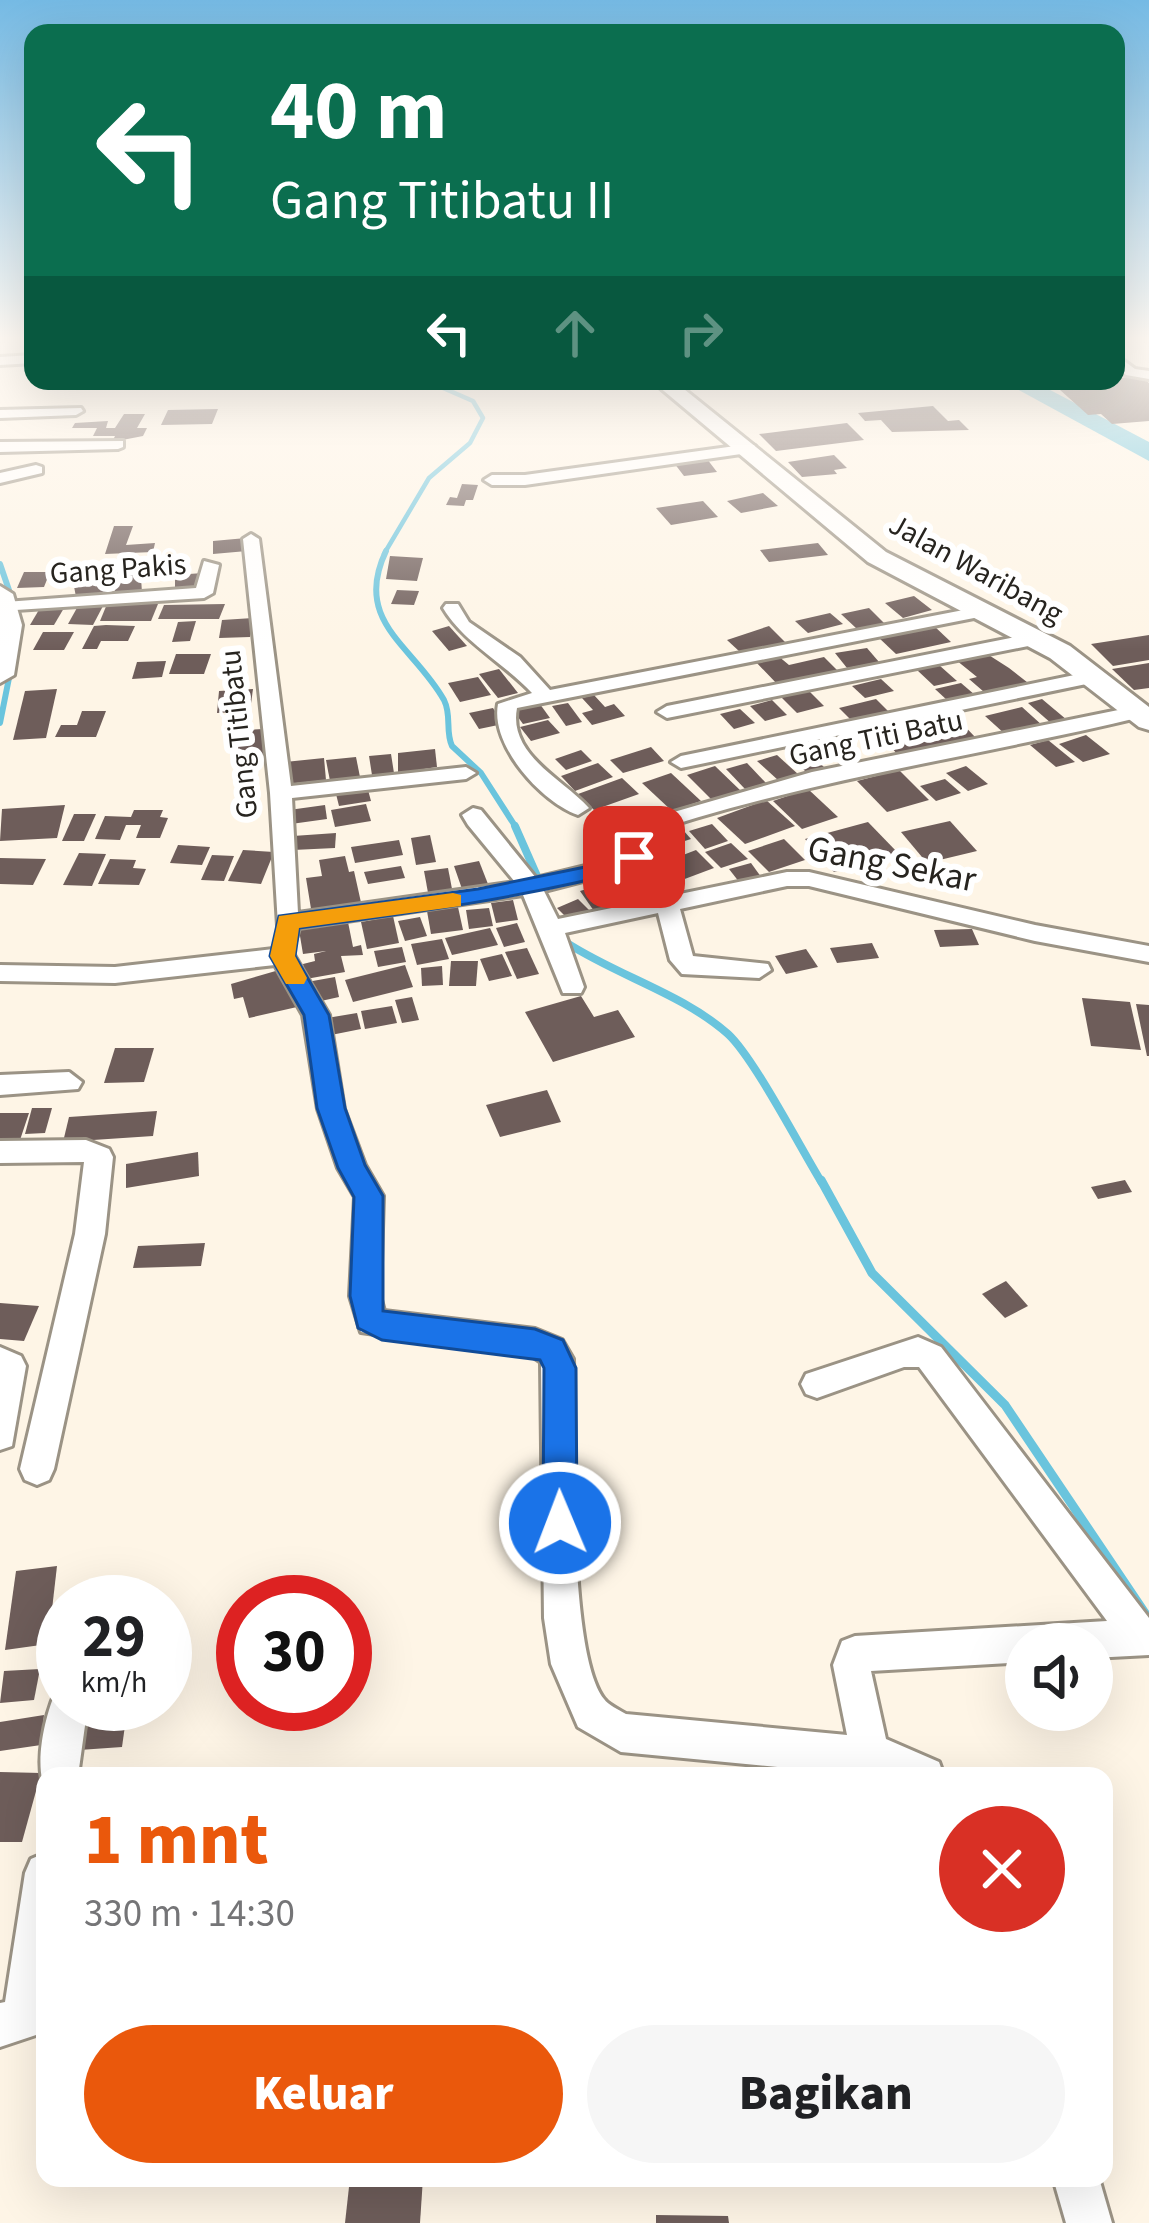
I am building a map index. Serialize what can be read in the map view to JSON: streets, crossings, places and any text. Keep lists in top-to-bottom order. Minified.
{"streets":{"street":["Gang Pakis","Jalan Waribang","Gang Titibatu","Gang Titi Batu","Gang Sekar"]},"crossings":[["Jalan Waribang","Gang Titi Batu"]],"page":{"turn":["40 m","Gang Titibatu II"],"speed":"29 km/h","limit":"30","heading":["1 mnt","330 m · 14:30"],"buttons":["Keluar","Bagikan"]}}
